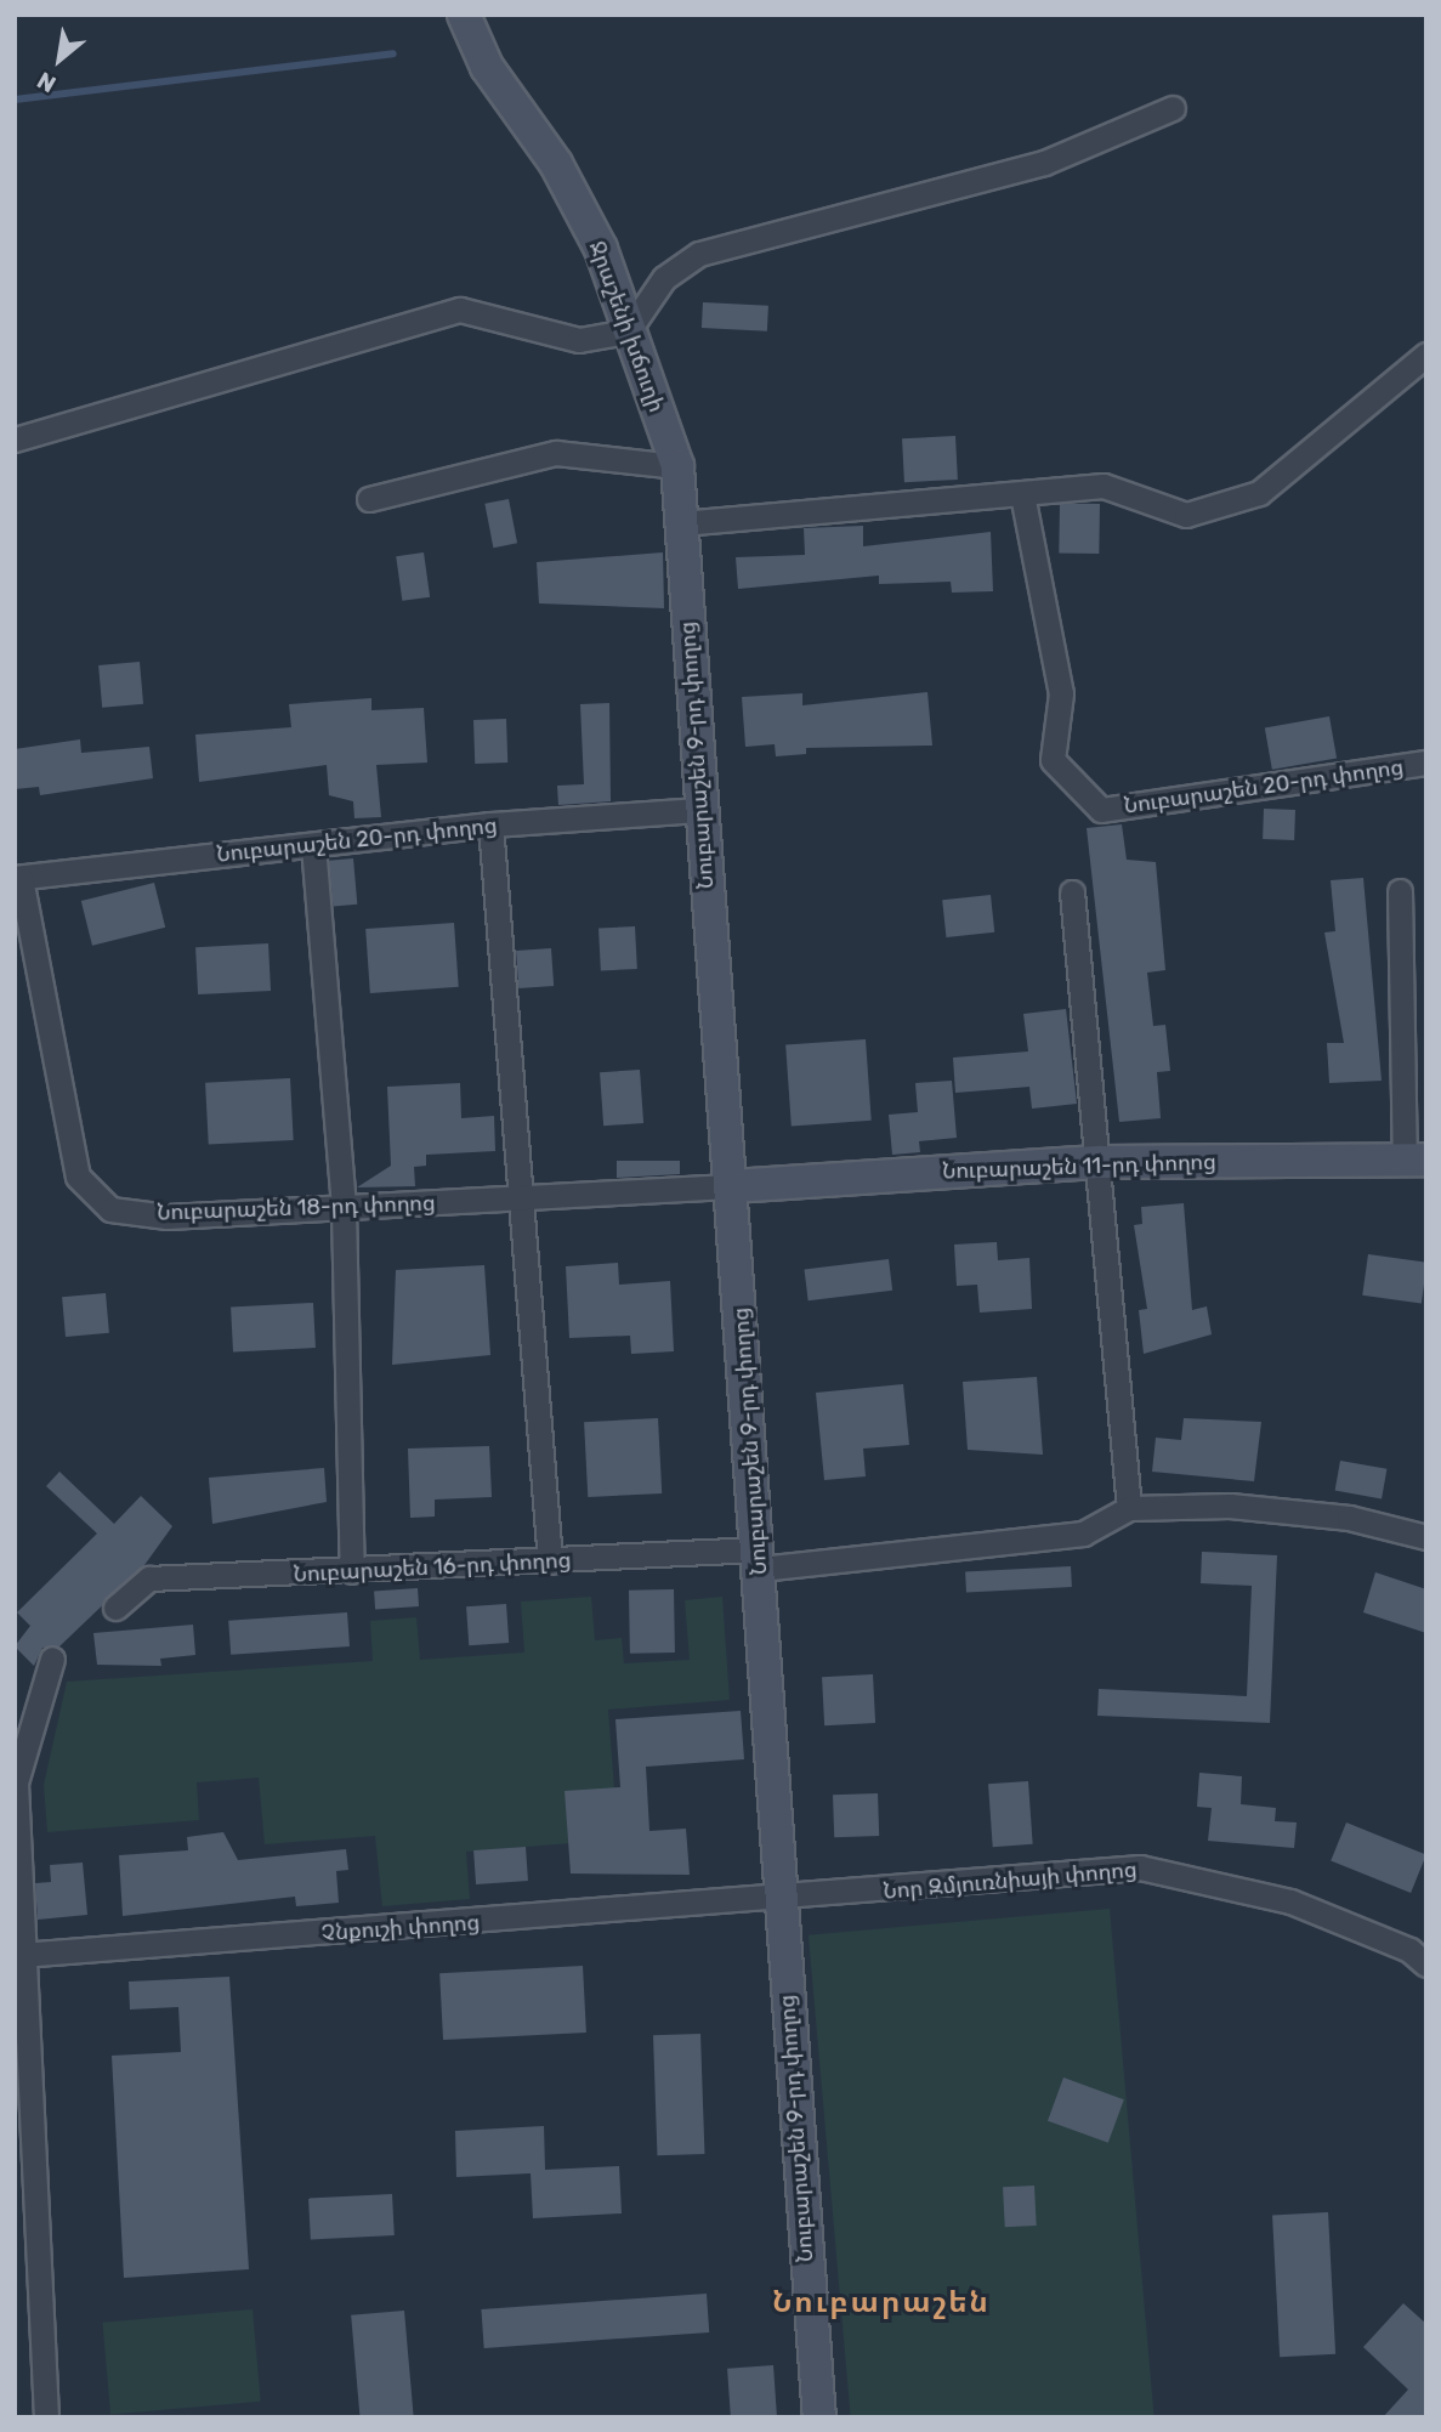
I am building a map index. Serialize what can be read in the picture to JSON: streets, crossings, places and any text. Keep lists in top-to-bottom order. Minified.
{"streets":{"main road":["Ջրաշենի խճուղի","Նուբարաշեն 9-րդ փողոց","Նուբարաշեն 11-րդ փողոց"],"street":["Նուբարաշեն 20-րդ փողոց","Նուբարաշեն 18-րդ փողոց","Նուբարաշեն 16-րդ փողոց","Նոր Զմյուռնիայի փողոց","Չնքուշի փողոց"]},"crossings":[["Ջրաշենի խճուղի","Նուբարաշեն 9-րդ փողոց"],["Նուբարաշեն 9-րդ փողոց","Նուբարաշեն 20-րդ փողոց"],["Նուբարաշեն 9-րդ փողոց","Նուբարաշեն 11-րդ փողոց"],["Նուբարաշեն 9-րդ փողոց","Նուբարաշեն 18-րդ փողոց"],["Նուբարաշեն 9-րդ փողոց","Նուբարաշեն 16-րդ փողոց"],["Նուբարաշեն 9-րդ փողոց","Նոր Զմյուռնիայի փողոց"],["Նուբարաշեն 9-րդ փողոց","Չնքուշի փողոց"],["Նուբարաշեն 20-րդ փողոց","Նուբարաշեն 18-րդ փողոց"],["Նուբարաշեն 11-րդ փողոց","Նուբարաշեն 18-րդ փողոց"],["Նոր Զմյուռնիայի փողոց","Չնքուշի փողոց"]],"districts":["Նուբարաշեն"],"north":"bottom left"}
